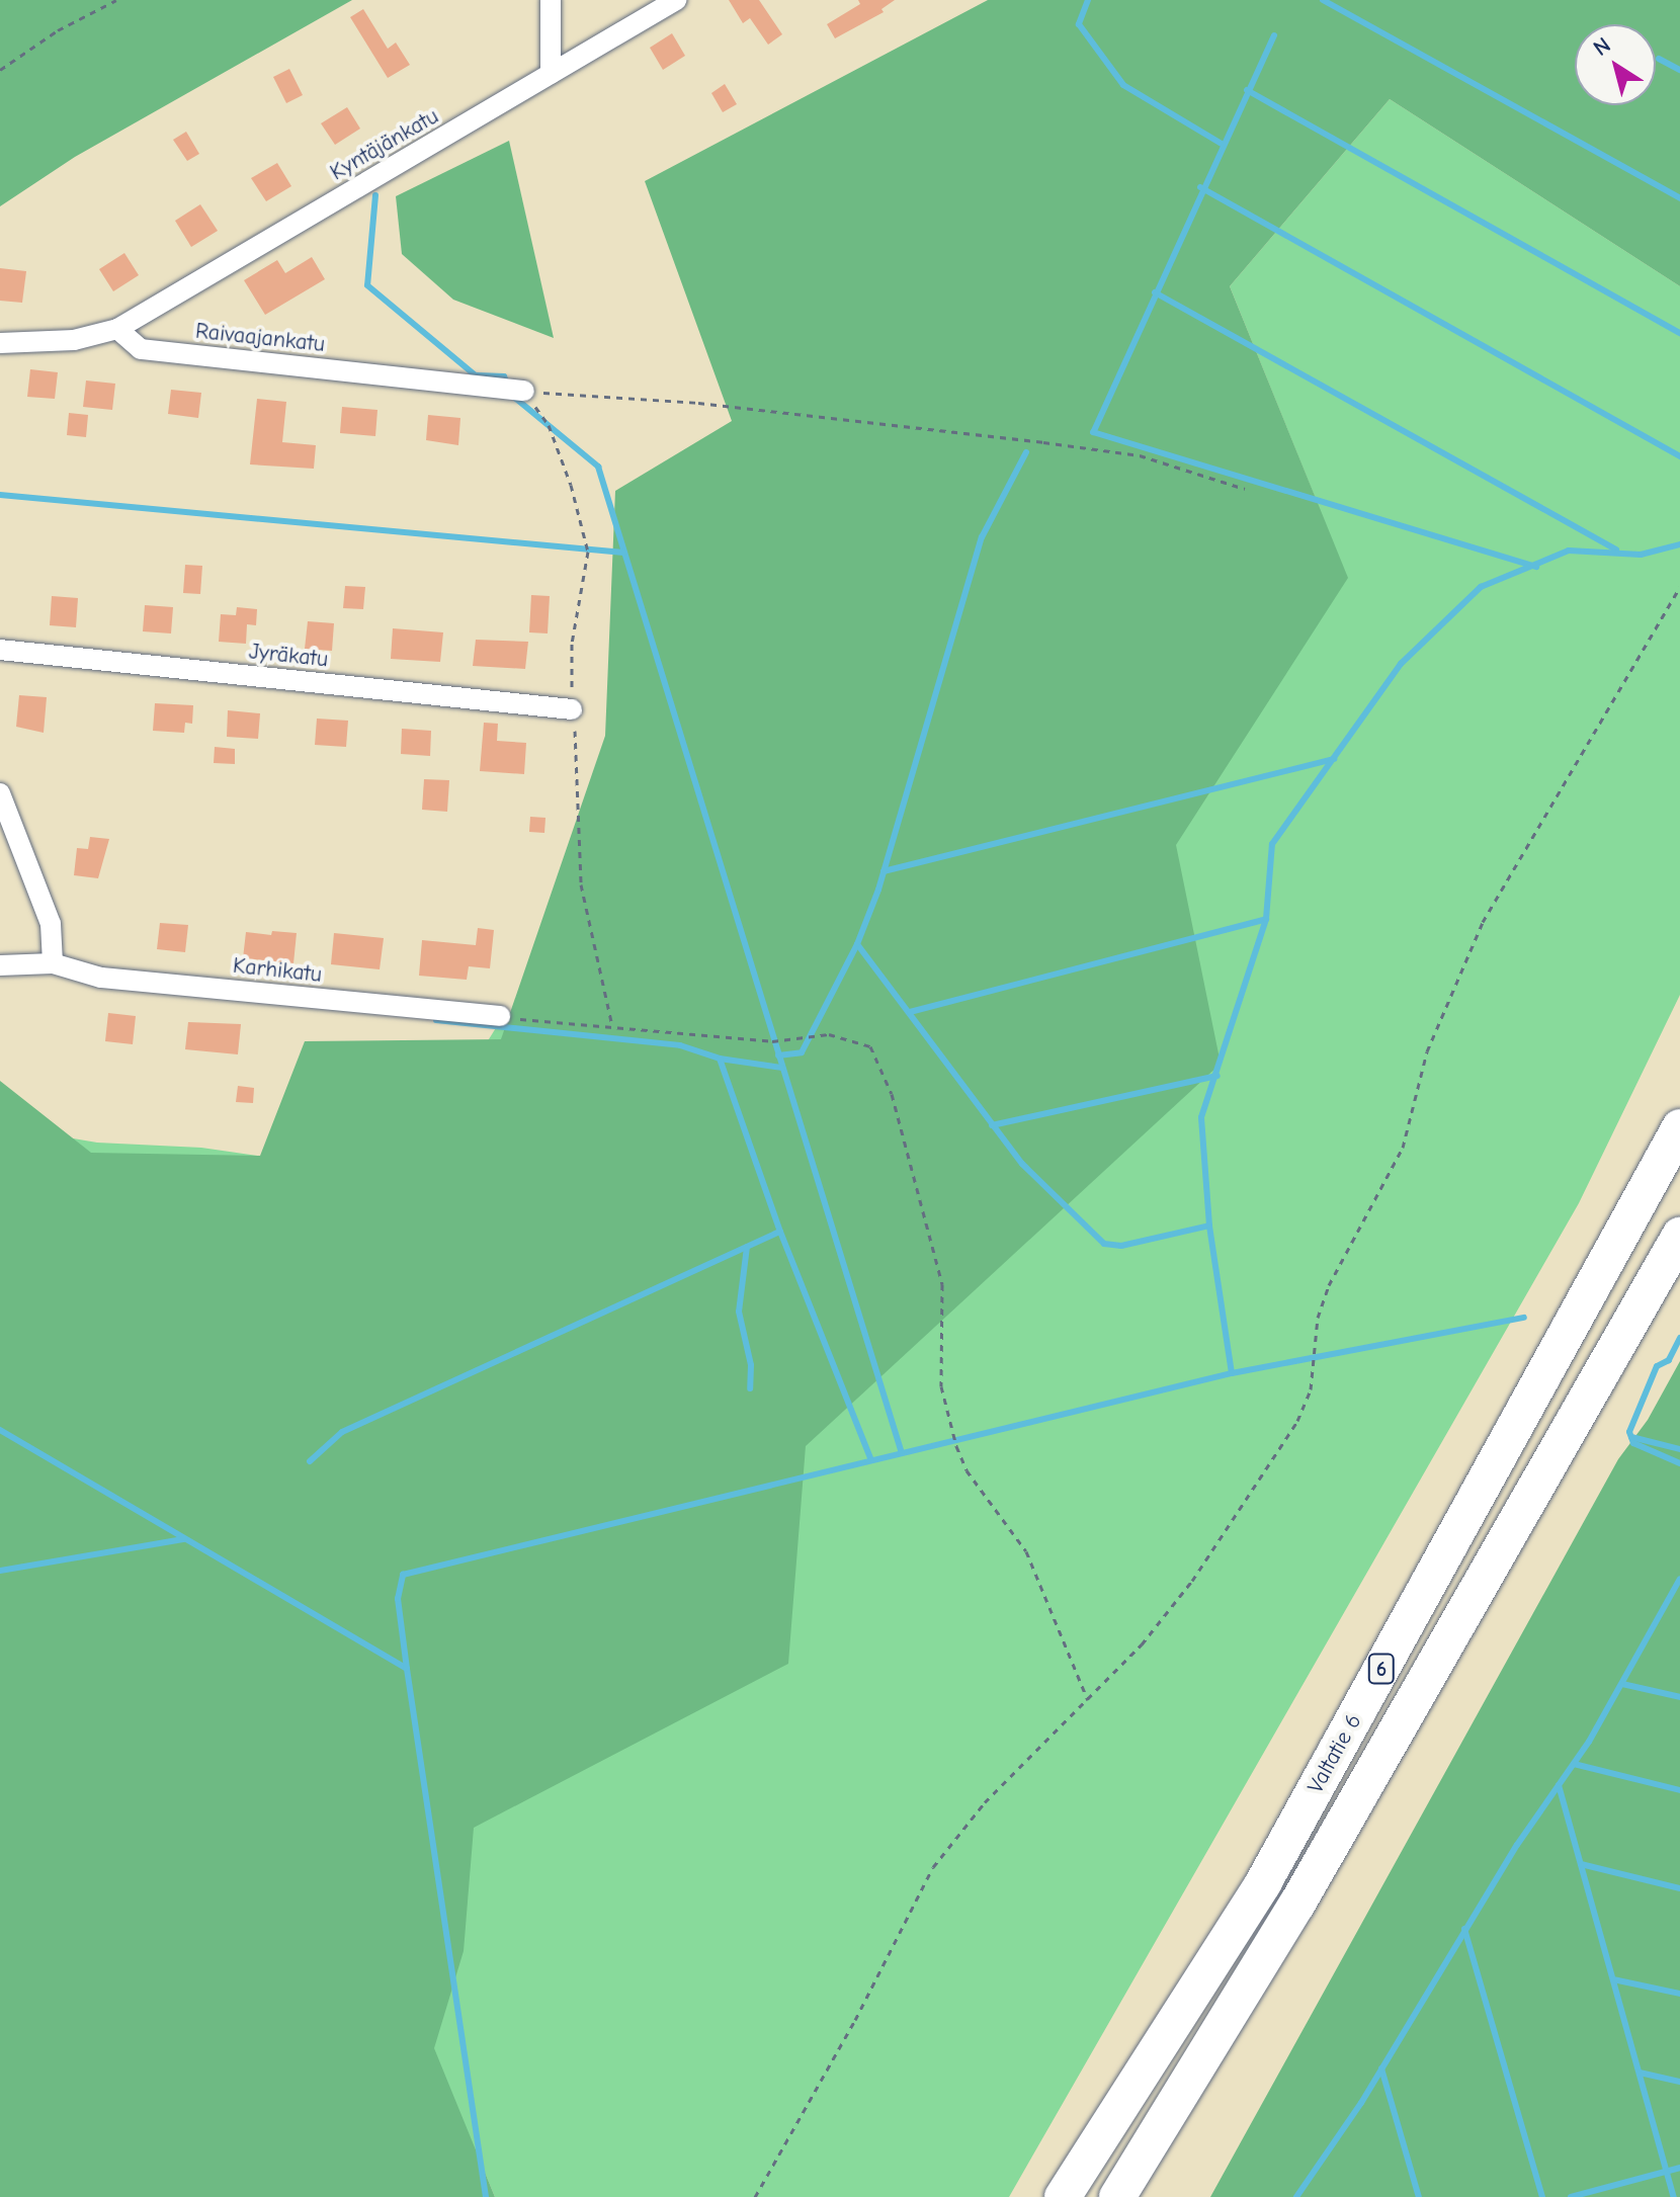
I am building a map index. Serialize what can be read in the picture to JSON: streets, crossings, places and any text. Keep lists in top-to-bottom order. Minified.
{"streets":{"highway":["6","Valtatie 6"],"street":["Kyntäjänkatu","Raivaajankatu","Jyräkatu","Karhikatu"]},"crossings":[["Kyntäjänkatu","Raivaajankatu"]],"north":"top left"}
